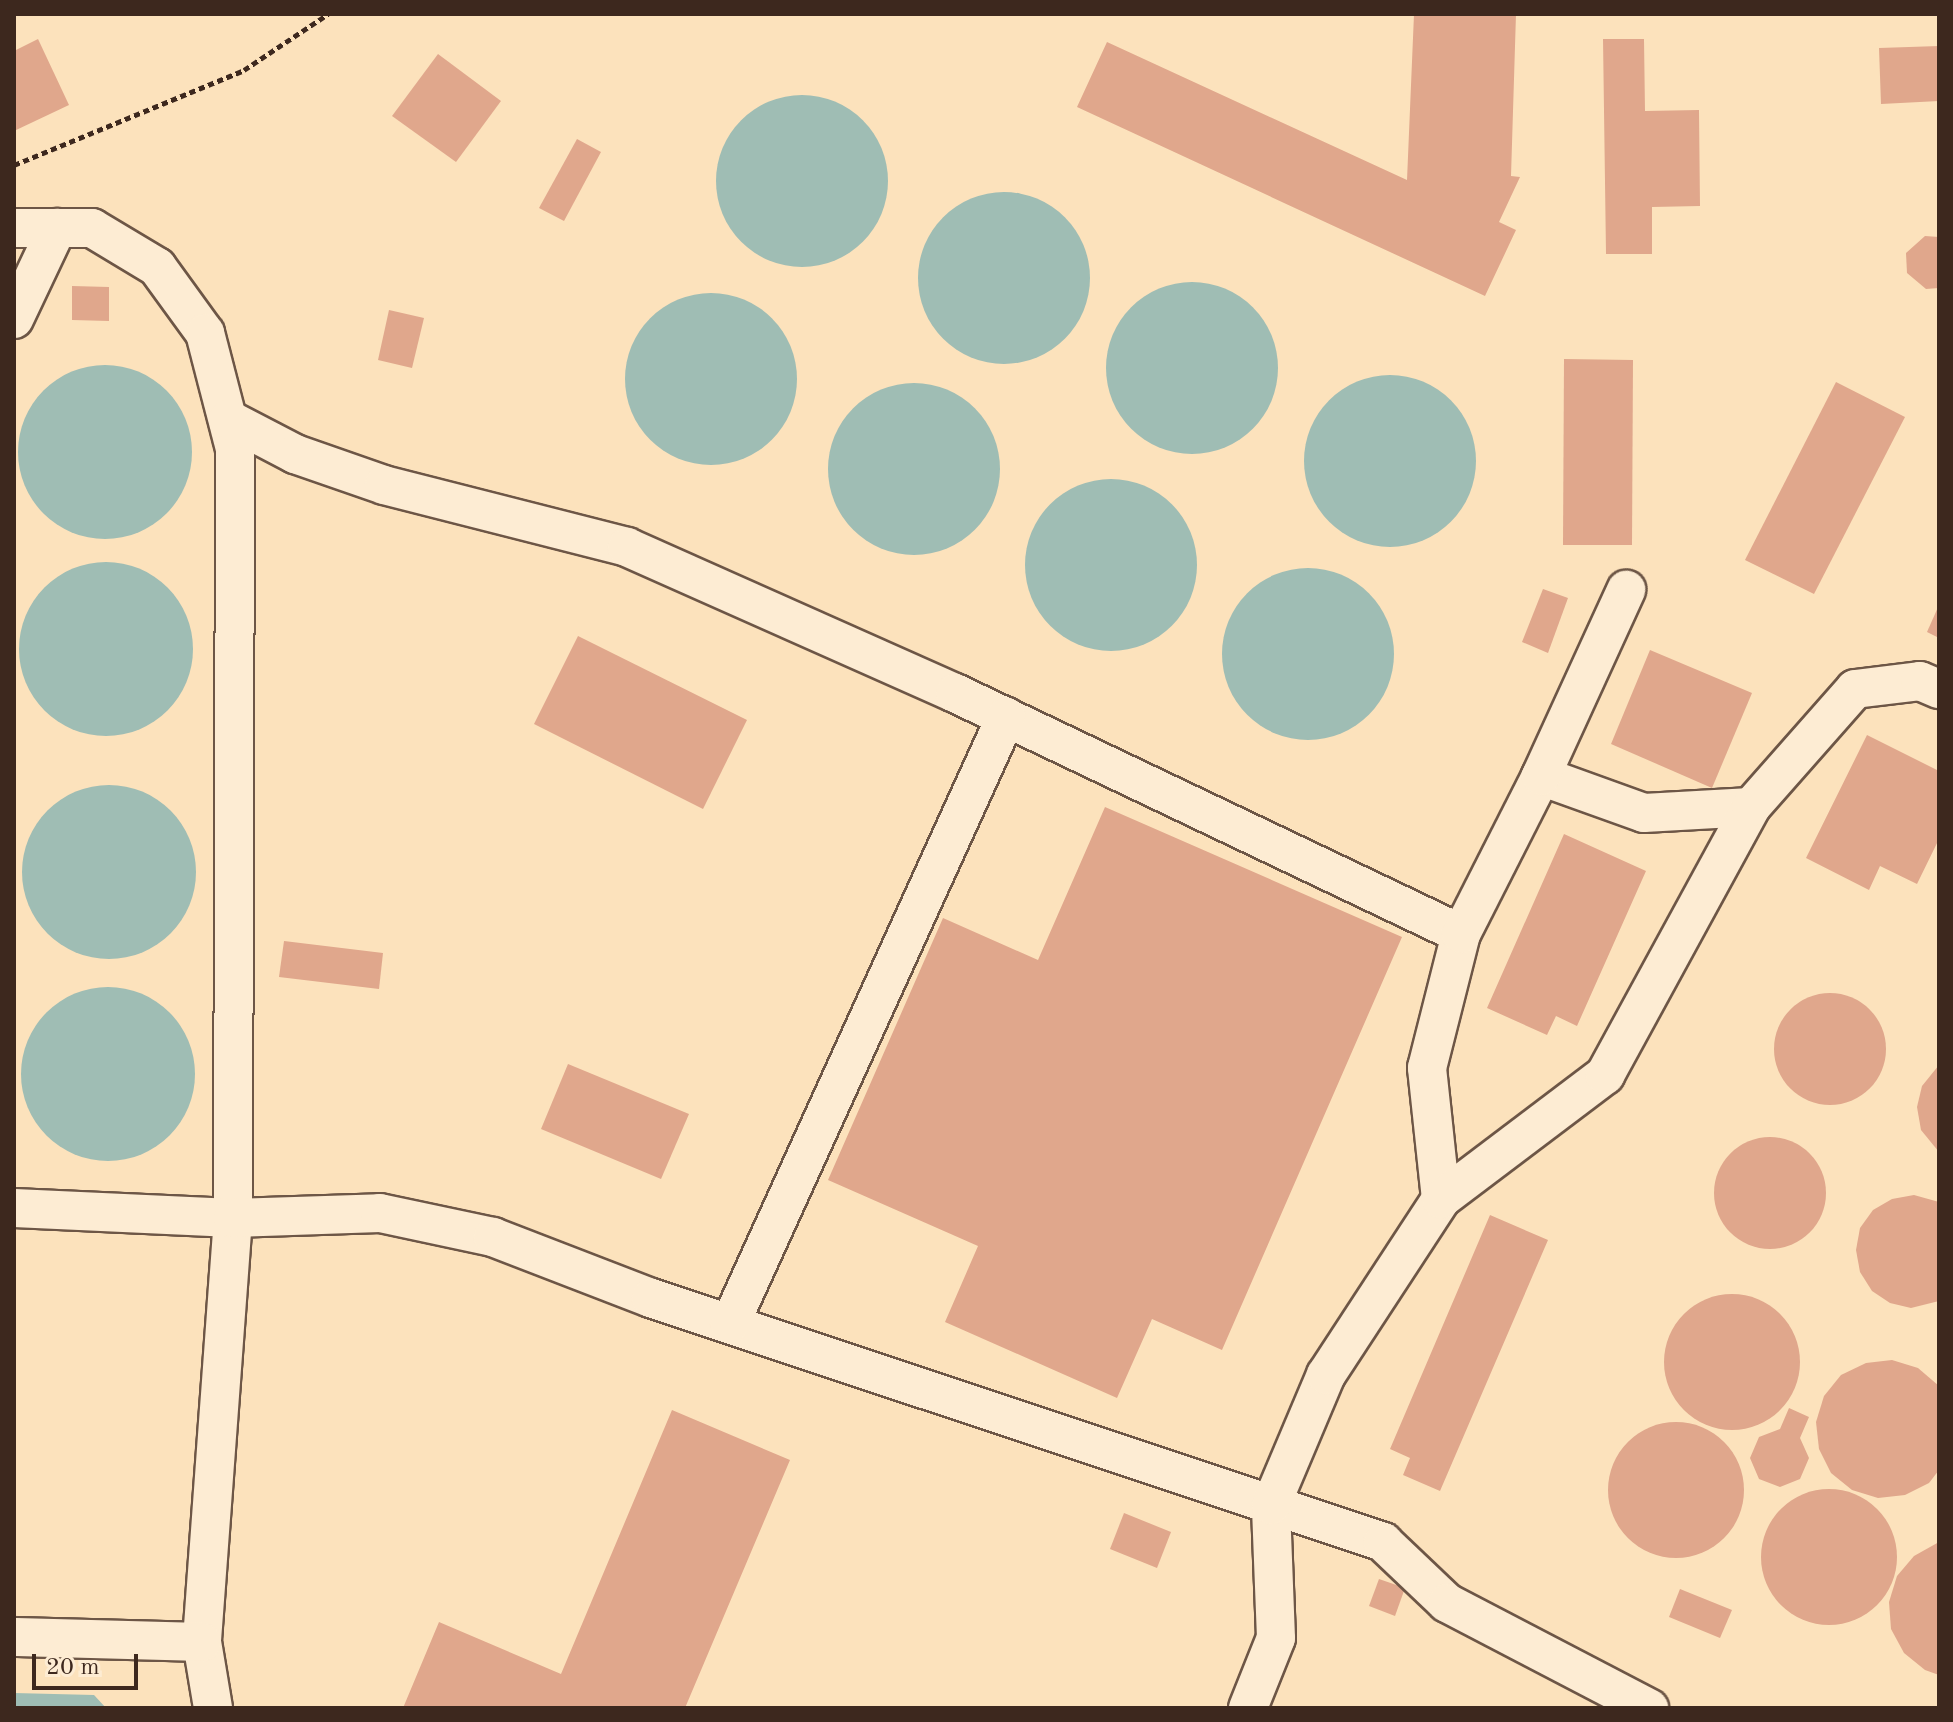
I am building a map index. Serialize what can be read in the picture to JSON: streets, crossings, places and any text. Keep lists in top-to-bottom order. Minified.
{"scale_bar":"20 m"}
